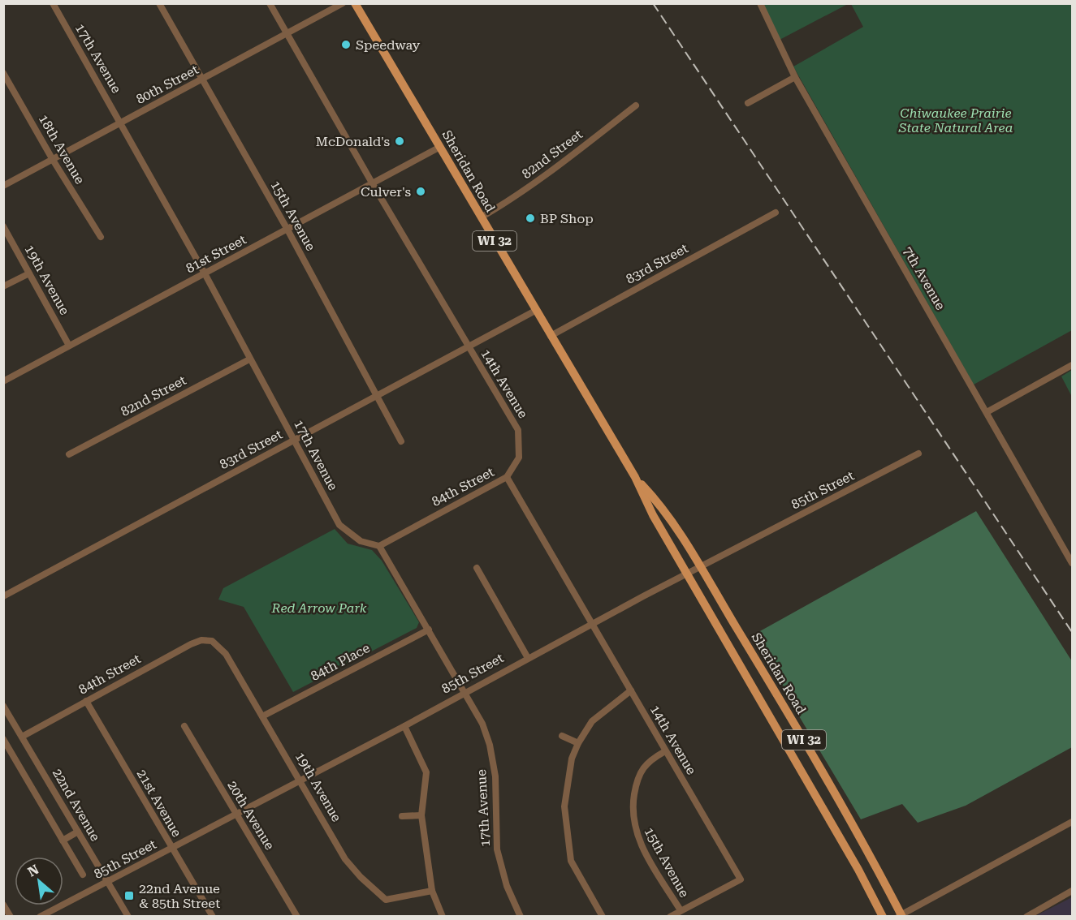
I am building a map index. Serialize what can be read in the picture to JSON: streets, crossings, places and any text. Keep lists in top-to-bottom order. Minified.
{"streets":{"main road":["Sheridan Road","WI 32"],"street":["17th Avenue","80th Street","18th Avenue","82nd Street","15th Avenue","81st Street","83rd Street","7th Avenue","19th Avenue","14th Avenue","84th Street","85th Street","84th Place","21st Avenue","22nd Avenue","20th Avenue"]},"crossings":[["17th Avenue","80th Street"],["17th Avenue","82nd Street"],["17th Avenue","81st Street"],["17th Avenue","83rd Street"],["17th Avenue","84th Street"],["17th Avenue","85th Street"],["17th Avenue","84th Place"],["80th Street","18th Avenue"],["80th Street","15th Avenue"],["80th Street","14th Avenue"],["82nd Street","Sheridan Road"],["Sheridan Road","81st Street"],["Sheridan Road","83rd Street"],["Sheridan Road","85th Street"],["15th Avenue","81st Street"],["15th Avenue","83rd Street"],["15th Avenue","14th Avenue"],["81st Street","19th Avenue"],["81st Street","14th Avenue"],["83rd Street","14th Avenue"],["19th Avenue","84th Street"],["19th Avenue","85th Street"],["19th Avenue","84th Place"],["14th Avenue","84th Street"],["14th Avenue","85th Street"],["84th Street","21st Avenue"],["84th Street","22nd Avenue"],["85th Street","21st Avenue"],["85th Street","22nd Avenue"],["85th Street","20th Avenue"]],"parks":["Chiwaukee Prairie State Natural Area","Red Arrow Park"],"places":{"other":["Speedway","McDonald's","Culver's","BP Shop"],"transit":["22nd Avenue & 85th Street"]},"north":"top left"}
